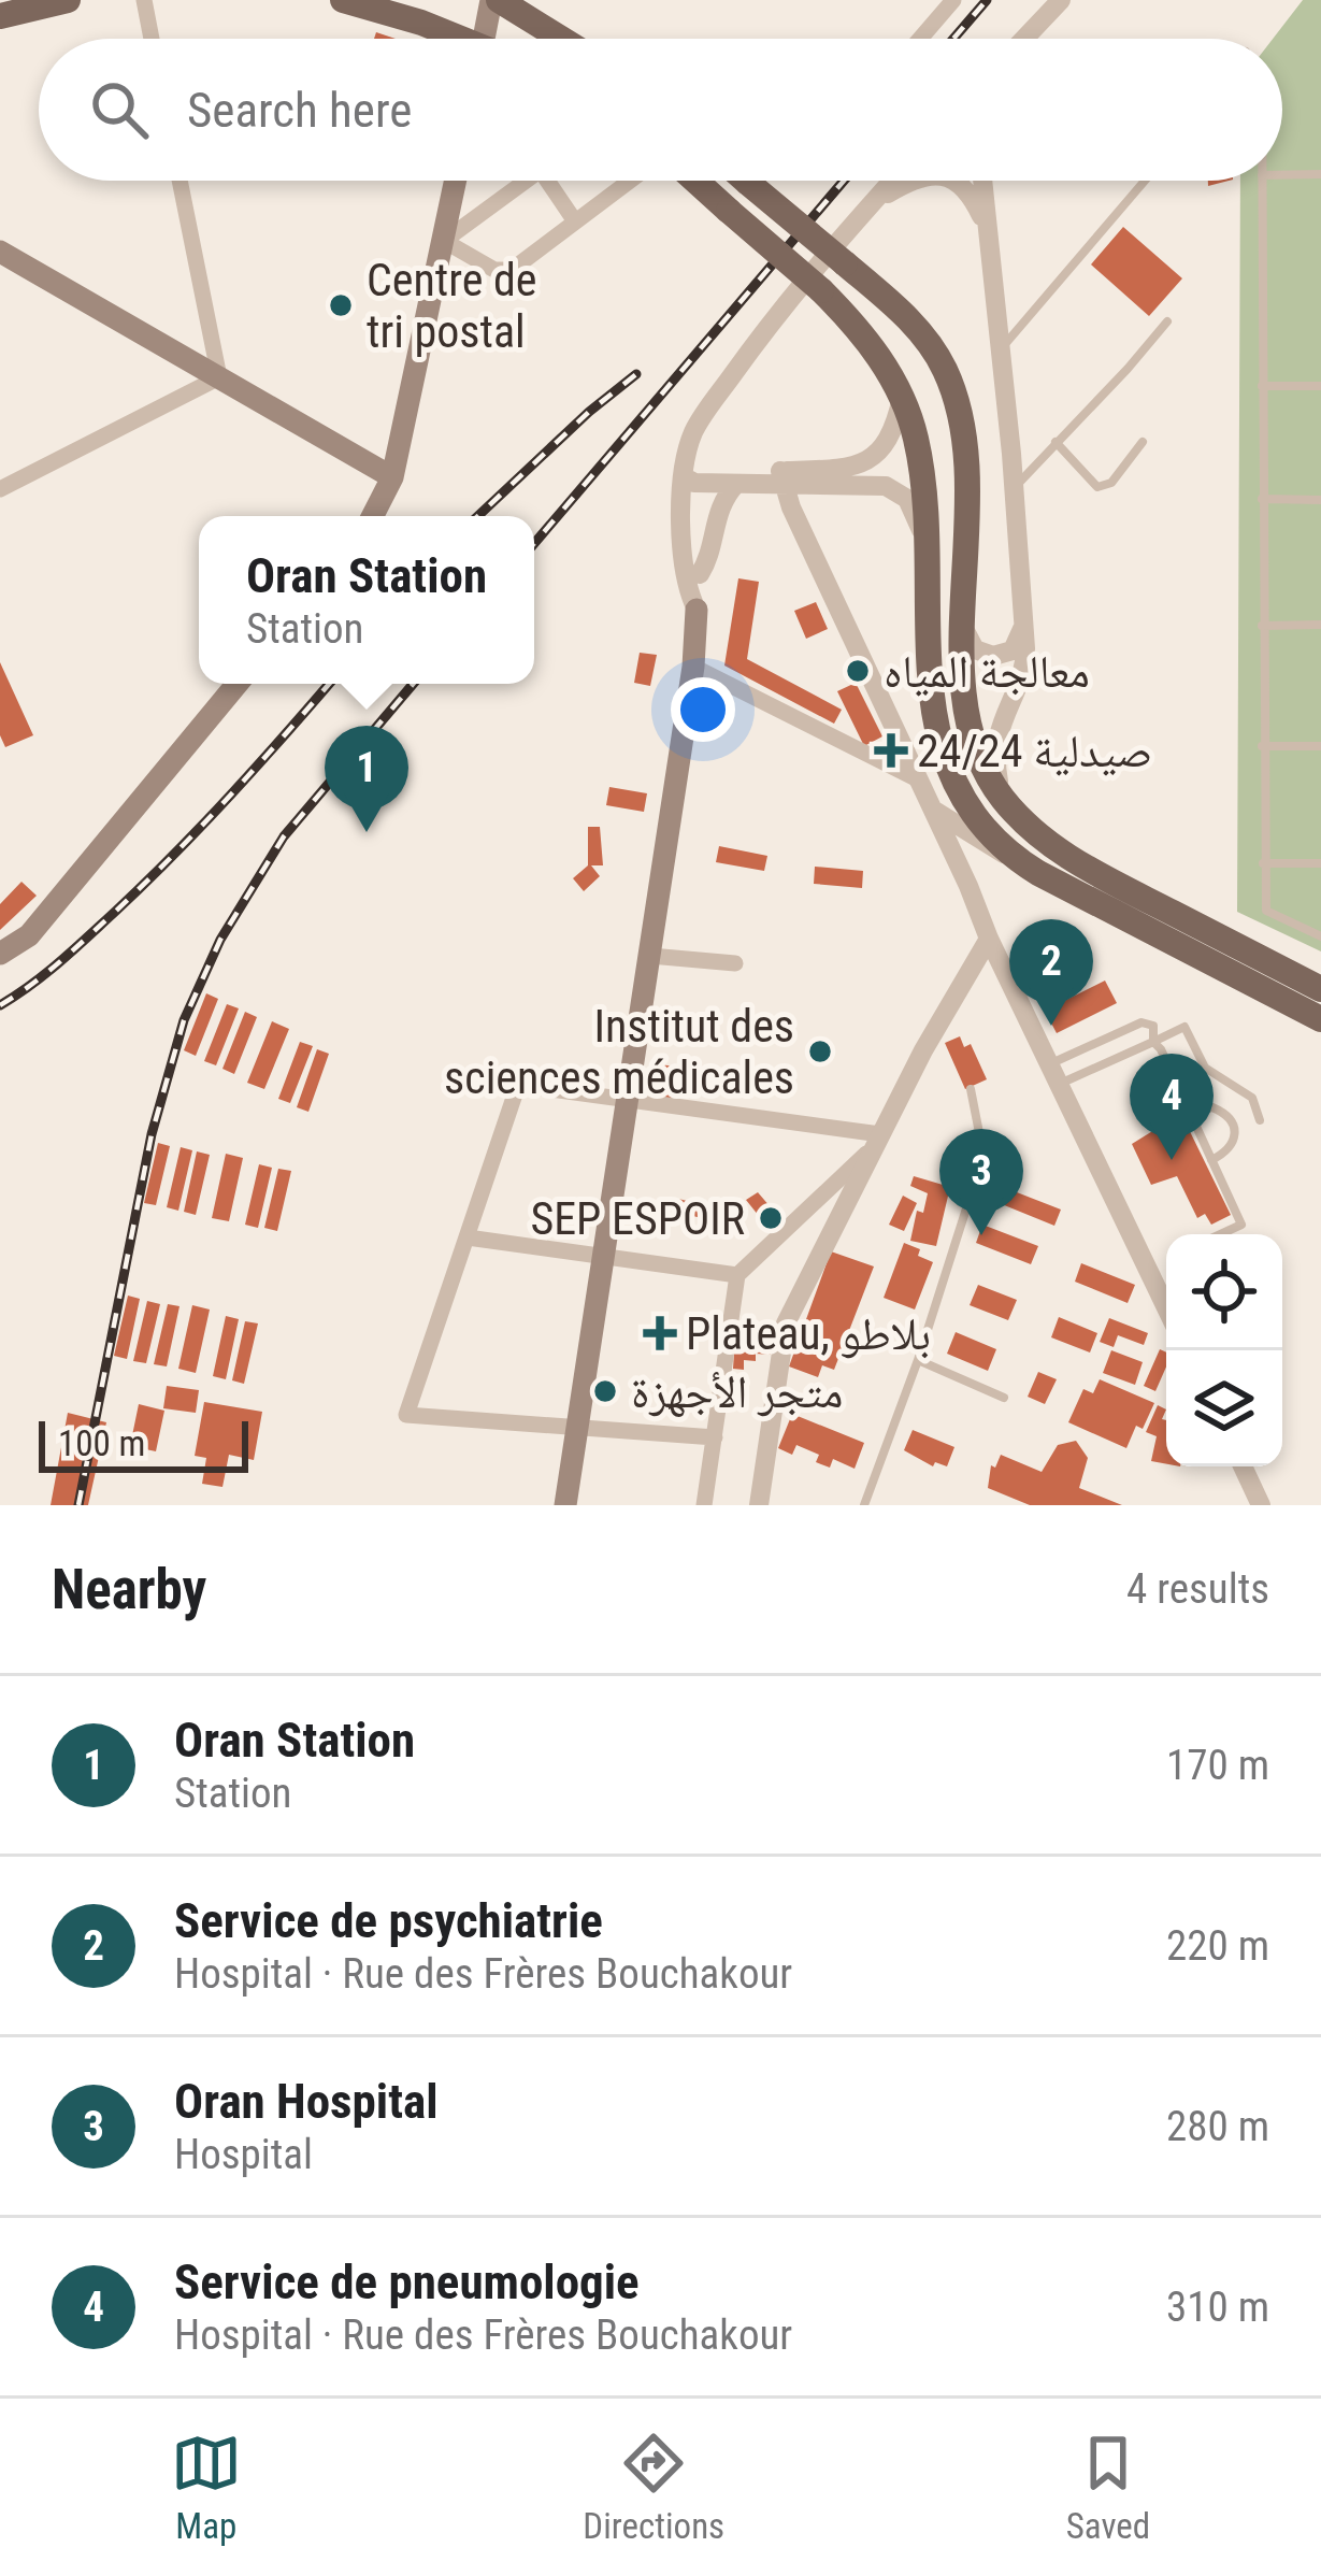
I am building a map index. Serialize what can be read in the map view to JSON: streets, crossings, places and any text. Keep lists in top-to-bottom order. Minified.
{"places":{"other":["Centre de tri postal","معالجة المياه","Institut des sciences médicales","SEP ESPOIR","متجر الأجهزة"],"health":["صيدلية 24/24","Plateau, بلاطو"]},"scale_bar":"100 m","page":{"search":"Search here","popup":["Oran Station","Station"],"pins":["1","2","4","3"],"scale":"100 m","heading":["Nearby","4 results"],"list":[{"mark":"1","name":"Oran Station","note":"Station","value":"170 m"},{"mark":"2","name":"Service de psychiatrie","note":"Hospital · Rue des Frères Bouchakour","value":"220 m"},{"mark":"3","name":"Oran Hospital","note":"Hospital","value":"280 m"},{"mark":"4","name":"Service de pneumologie","note":"Hospital · Rue des Frères Bouchakour","value":"310 m"}],"nav":["Map","Directions","Saved"]}}
